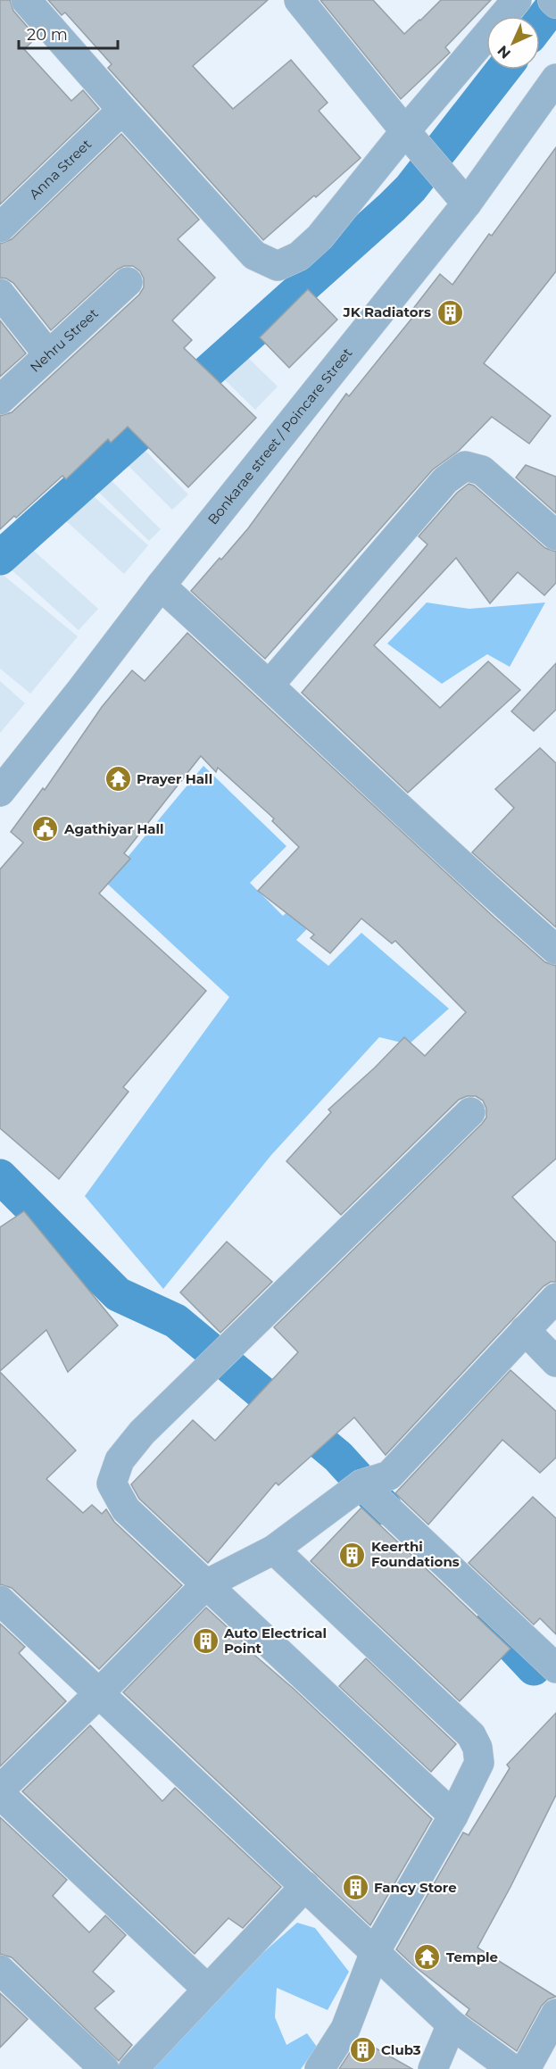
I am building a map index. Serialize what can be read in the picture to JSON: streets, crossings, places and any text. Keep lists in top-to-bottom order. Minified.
{"streets":{"street":["Anna Street","Nehru Street","Bonkarae street / Poincare Street"]},"places":{"building":["JK Radiators","Keerthi Foundations","Auto Electrical Point","Fancy Store","Club3"],"temple":["Prayer Hall","Temple"],"public building":["Agathiyar Hall"]},"scale_bar":"20 m","north":"bottom left"}
